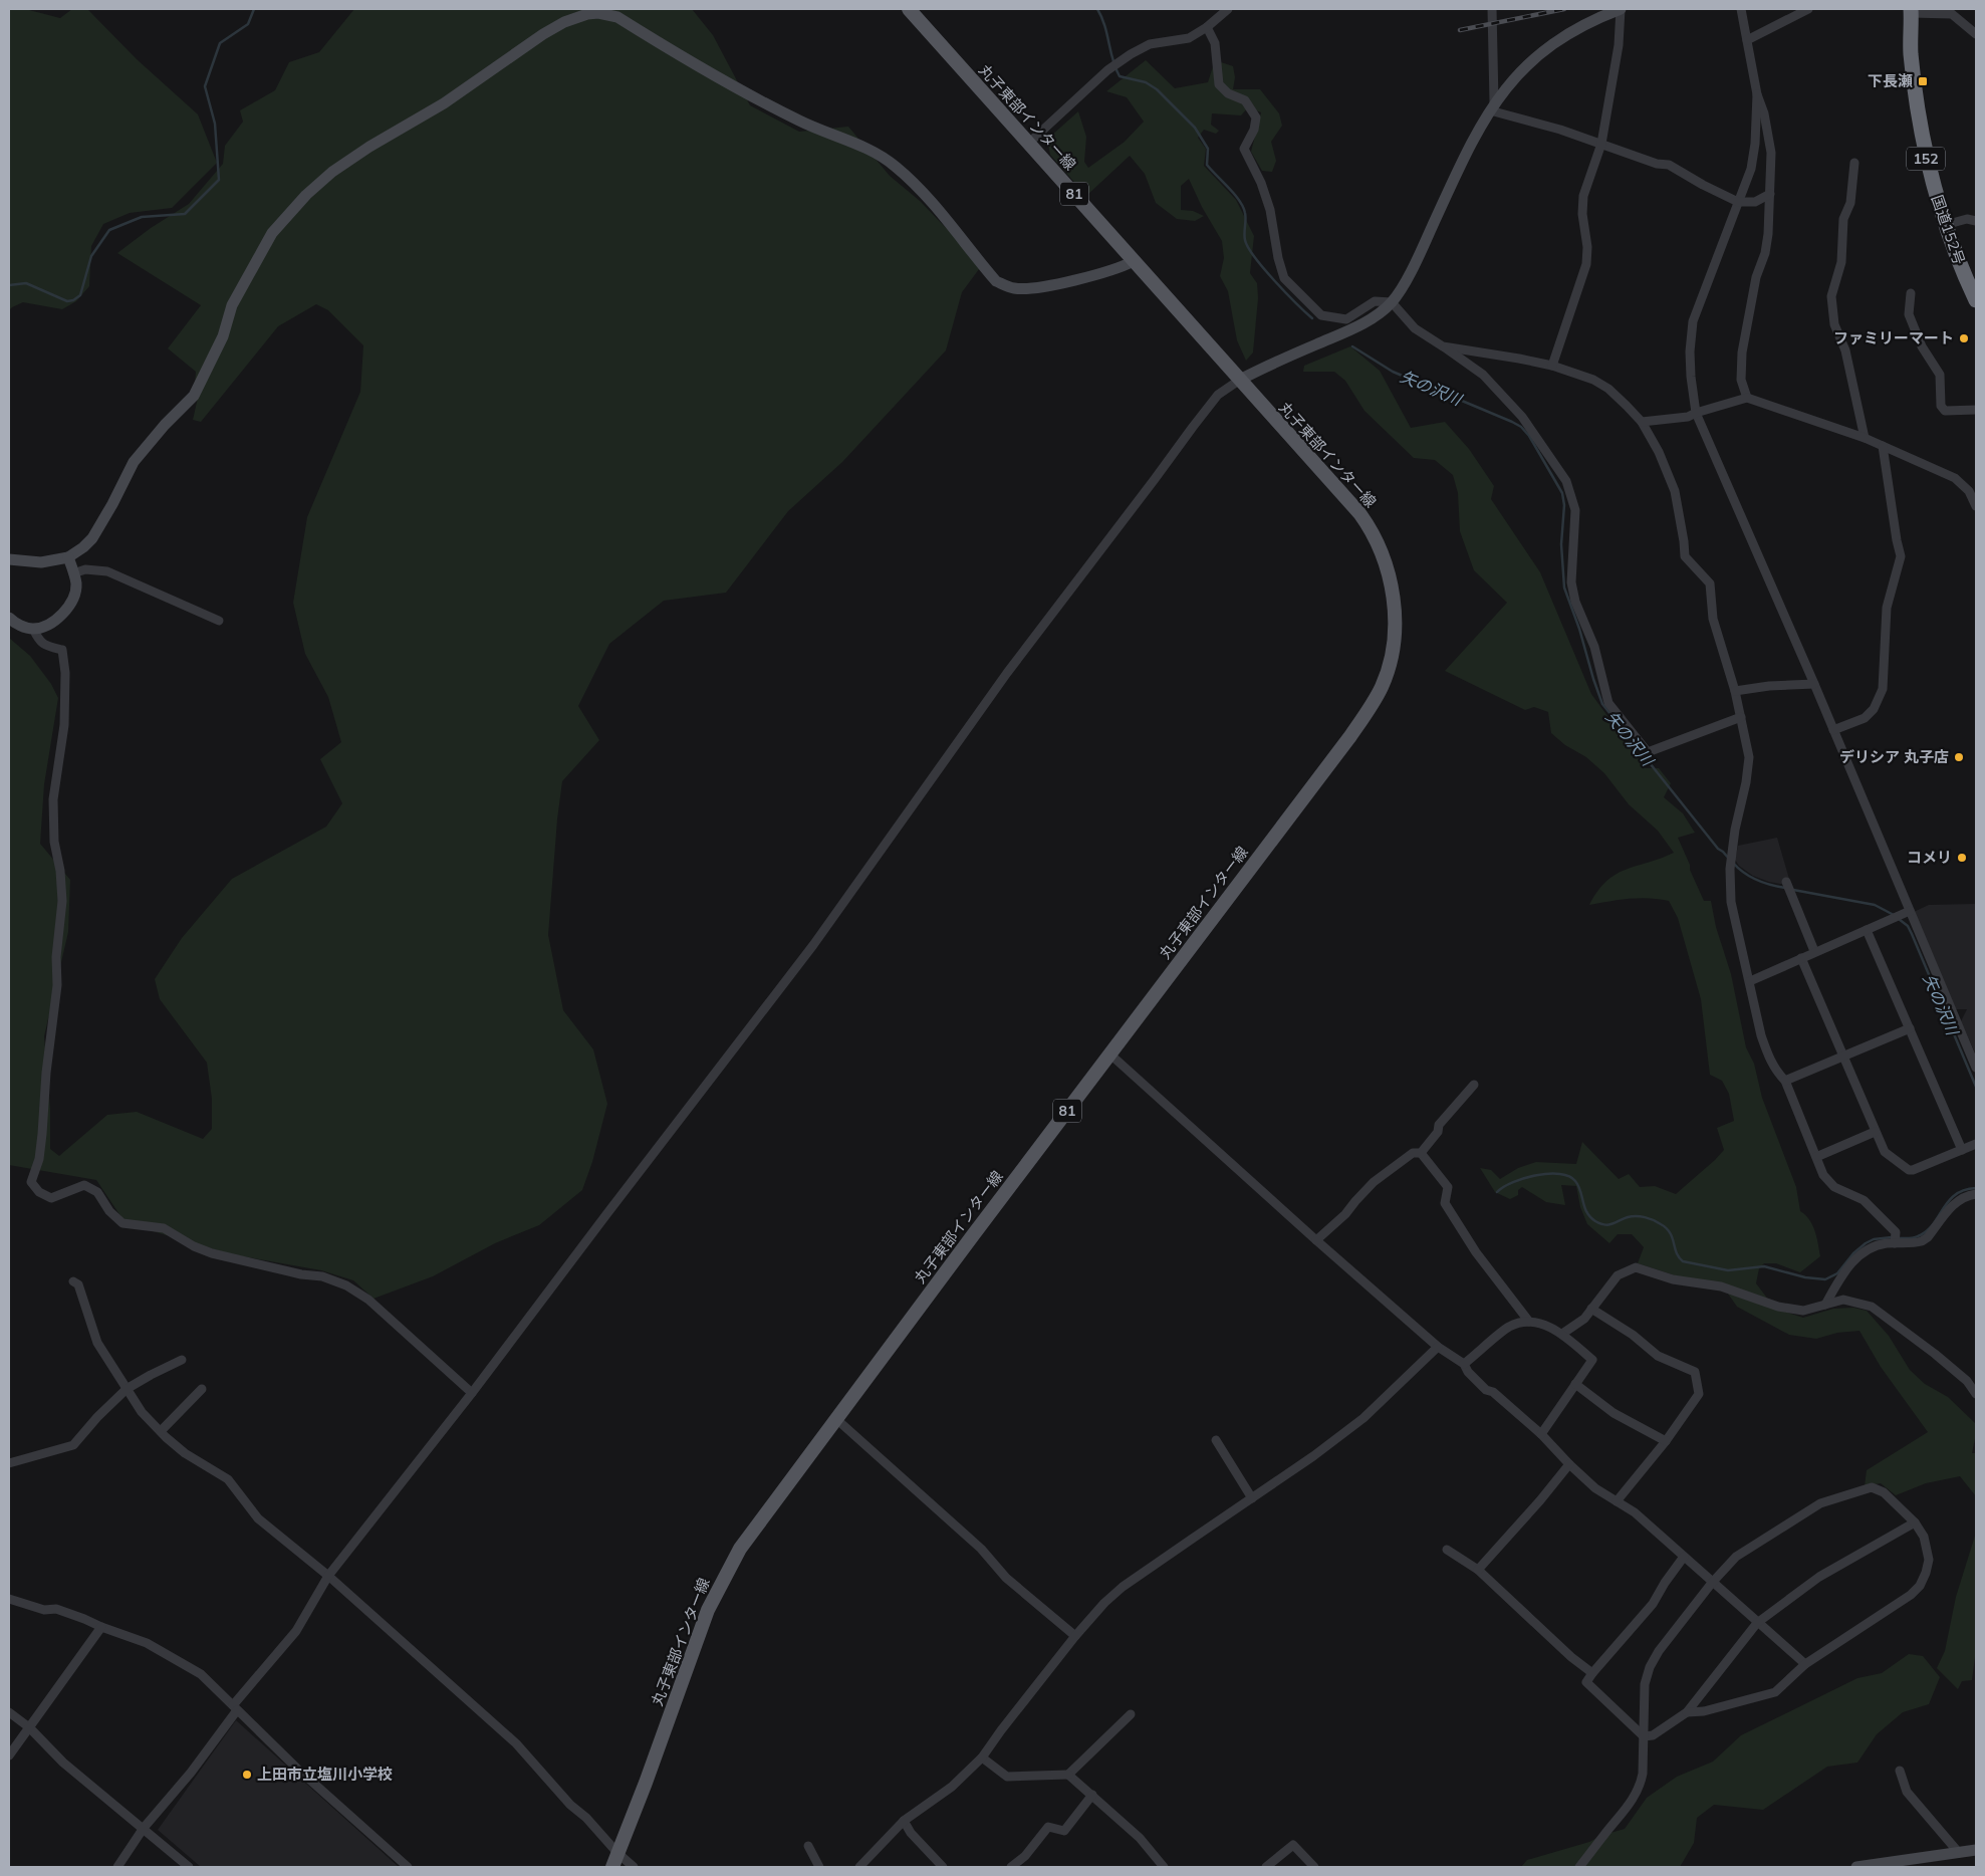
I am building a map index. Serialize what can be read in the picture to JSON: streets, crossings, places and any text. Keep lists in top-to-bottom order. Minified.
{"streets":{"highway":["152","国道152号"],"main road":["丸子東部インター線","81"]},"water":["矢の沢川"],"places":{"transit":["下長瀬"],"other":["ファミリーマート","デリシア 丸子店","コメリ","上田市立塩川小学校"]}}
